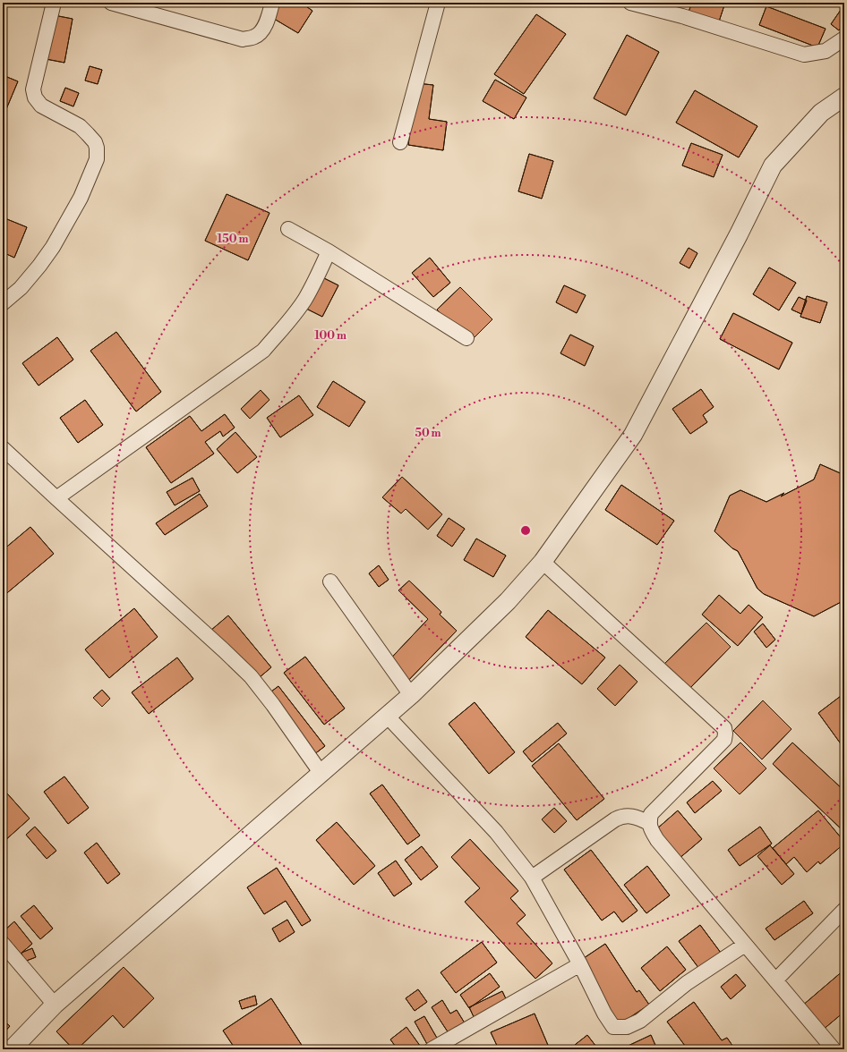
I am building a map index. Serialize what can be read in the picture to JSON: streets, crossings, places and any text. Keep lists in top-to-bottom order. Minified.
{"rings":["150 m","100 m","50 m"]}
